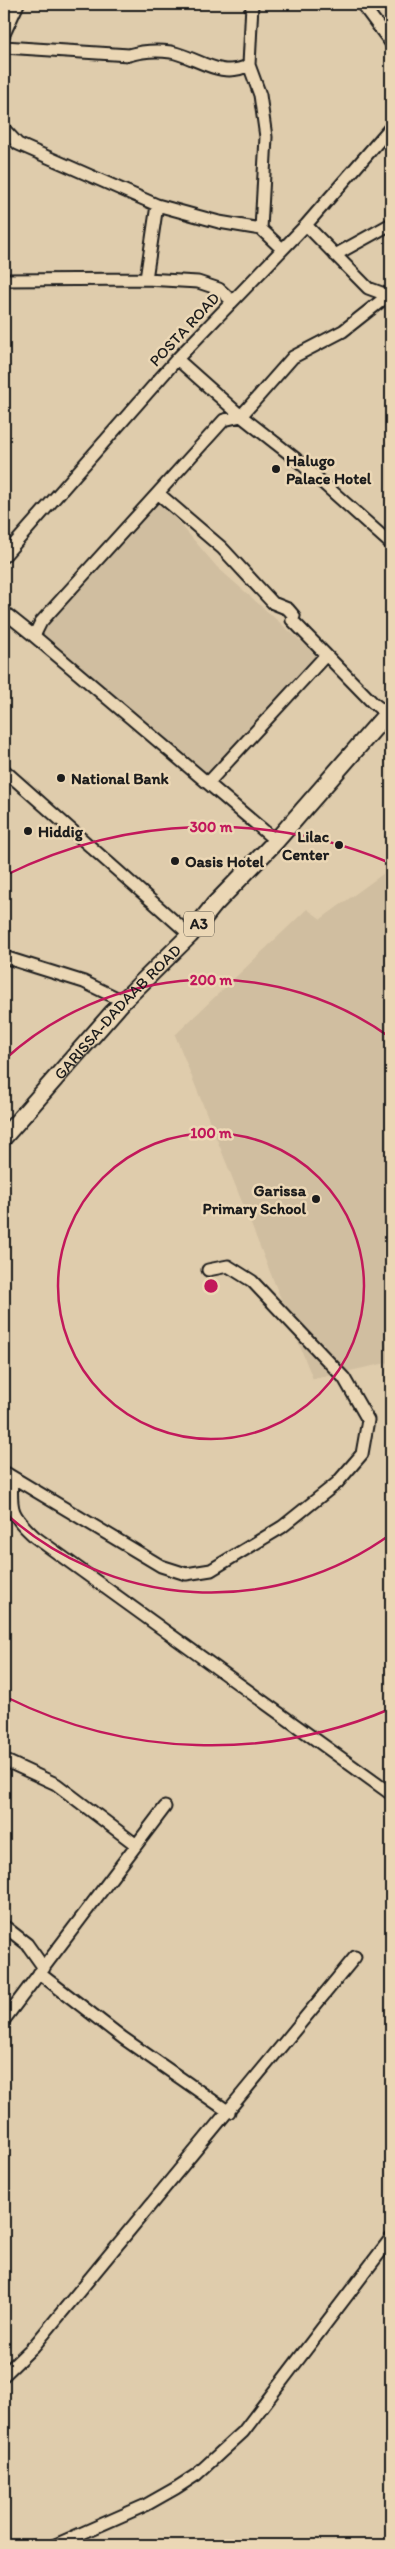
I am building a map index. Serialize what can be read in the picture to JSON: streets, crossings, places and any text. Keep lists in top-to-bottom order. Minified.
{"streets":{"highway":["A3","GARISSA-DADAAB ROAD"],"street":["POSTA ROAD"]},"places":["Halugo Palace Hotel","National Bank","Hiddig","Lilac Center","Oasis Hotel","Garissa Primary School"],"rings":["300 m","200 m","100 m"]}
